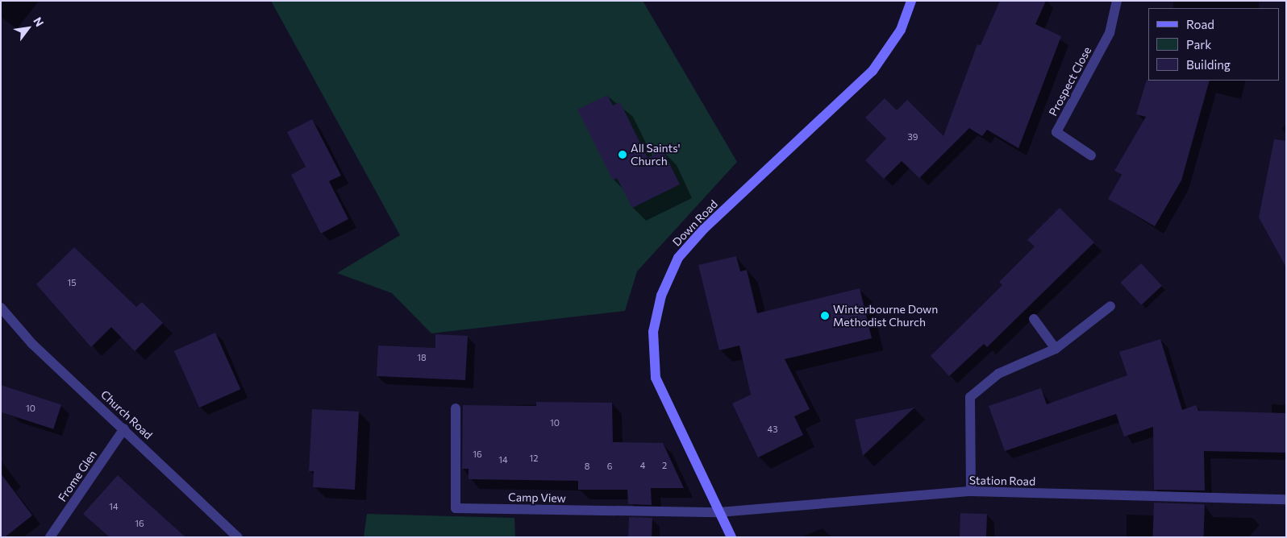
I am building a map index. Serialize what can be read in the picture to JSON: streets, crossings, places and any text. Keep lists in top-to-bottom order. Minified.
{"streets":{"street":["Prospect Close","Down Road","Church Road","Frome Glen","Station Road","Camp View"]},"crossings":[["Down Road","Station Road"],["Down Road","Camp View"],["Church Road","Frome Glen"],["Station Road","Camp View"]],"places":["All Saints' Church","Winterbourne Down Methodist Church"],"house_numbers":["39","15","18","10","10","43","16","12","14","4","2","8","6","14","16"],"legend":["Road","Park","Building"],"north":"top right"}
